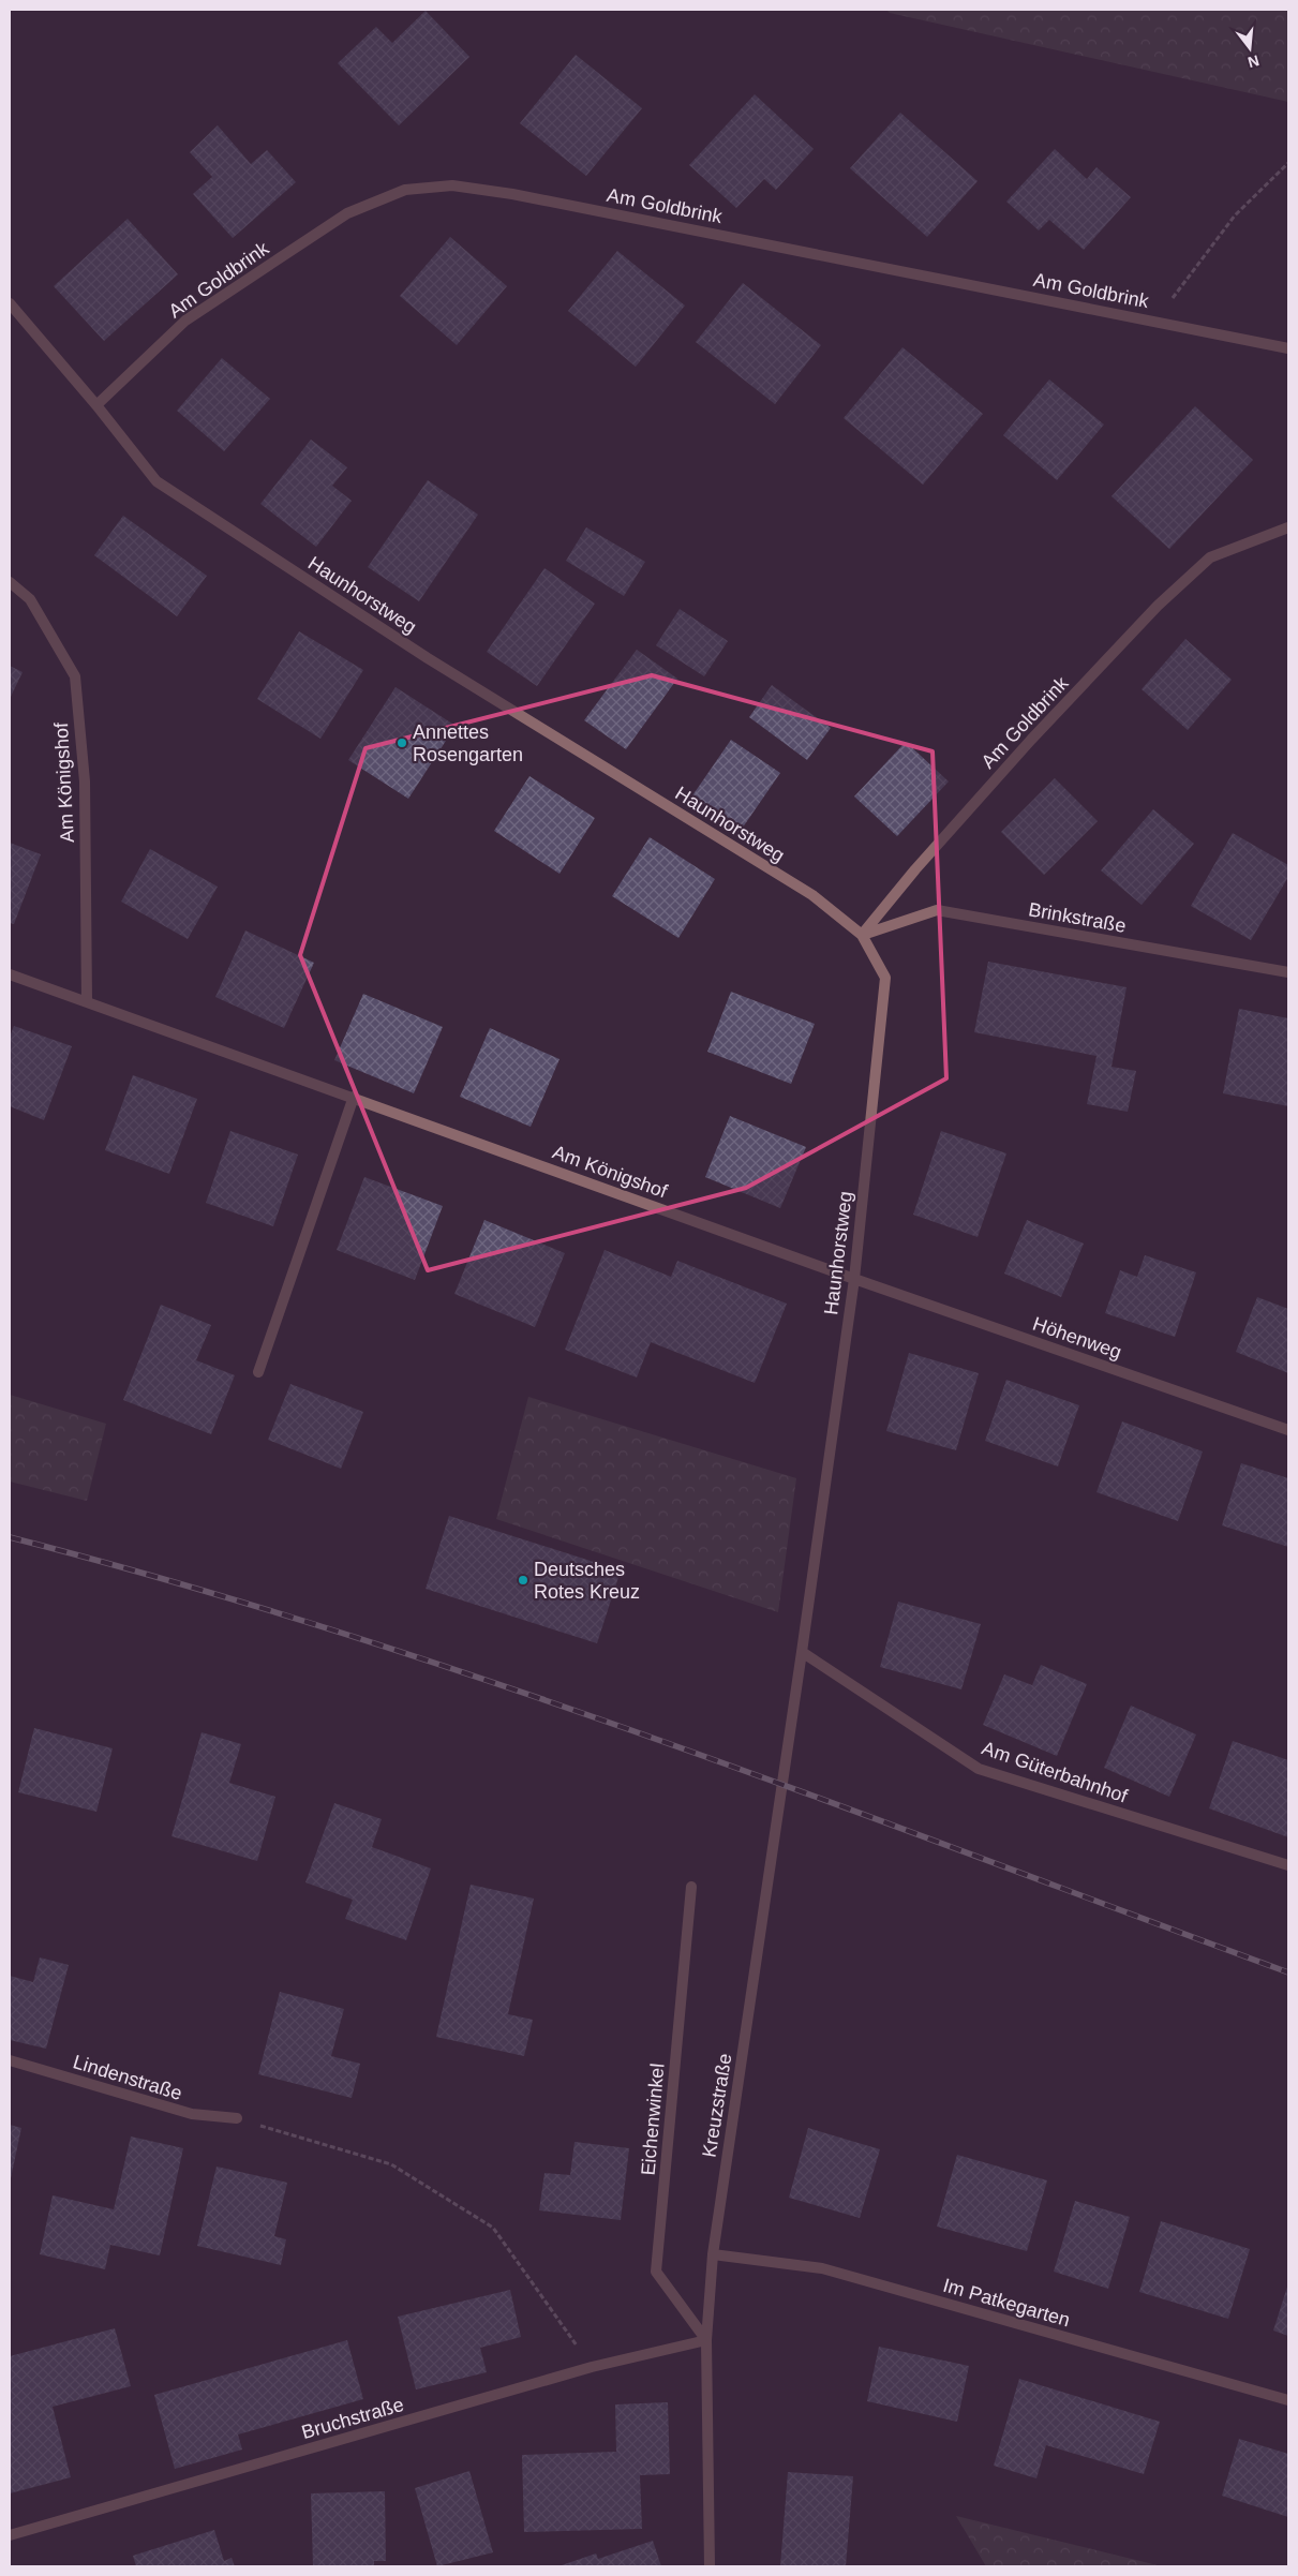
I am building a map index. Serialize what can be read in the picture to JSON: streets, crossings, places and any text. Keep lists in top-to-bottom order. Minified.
{"streets":{"street":["Am Goldbrink","Haunhorstweg","Am Königshof","Brinkstraße","Höhenweg","Am Güterbahnhof","Lindenstraße","Kreuzstraße","Eichenwinkel","Im Patkegarten","Bruchstraße"]},"crossings":[["Am Goldbrink","Haunhorstweg"],["Am Goldbrink","Brinkstraße"],["Haunhorstweg","Am Königshof"],["Haunhorstweg","Brinkstraße"],["Haunhorstweg","Höhenweg"],["Haunhorstweg","Am Güterbahnhof"],["Haunhorstweg","Kreuzstraße"],["Am Königshof","Höhenweg"],["Am Güterbahnhof","Kreuzstraße"],["Kreuzstraße","Eichenwinkel"],["Kreuzstraße","Im Patkegarten"],["Kreuzstraße","Bruchstraße"],["Eichenwinkel","Bruchstraße"]],"places":["Annettes Rosengarten","Deutsches Rotes Kreuz"],"north":"bottom"}
